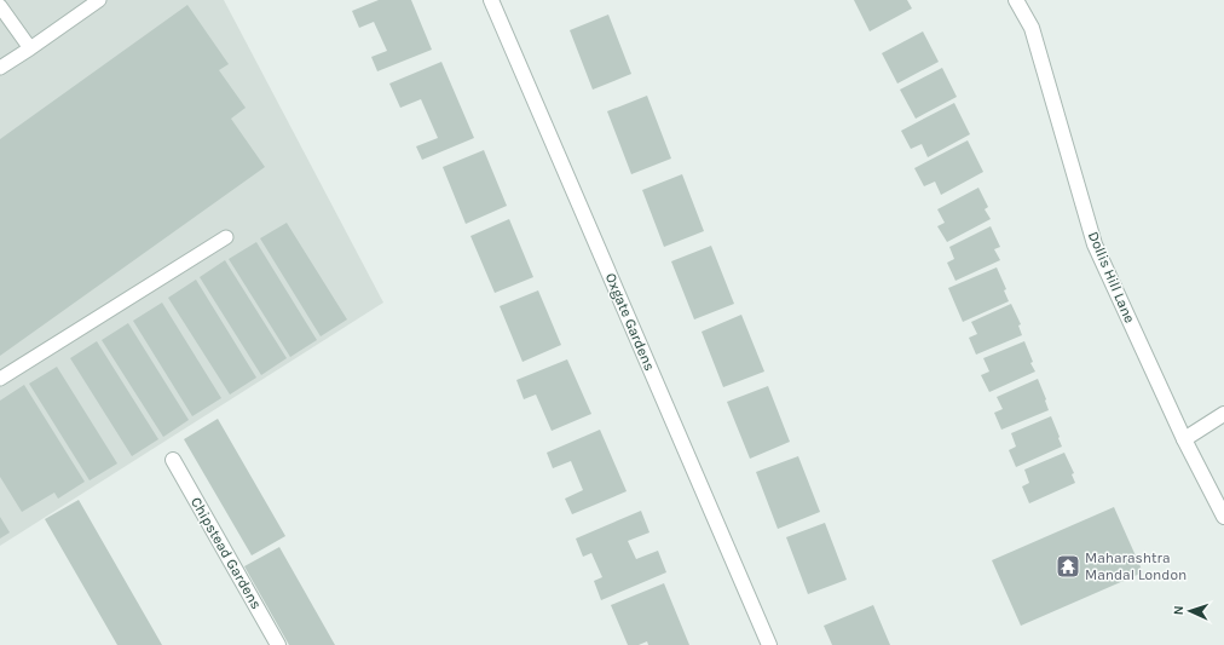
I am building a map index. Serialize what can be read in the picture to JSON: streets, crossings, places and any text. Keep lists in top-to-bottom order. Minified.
{"streets":{"street":["Dollis Hill Lane","Oxgate Gardens","Chipstead Gardens"]},"places":{"temple":["Maharashtra Mandal London"]},"north":"left"}
